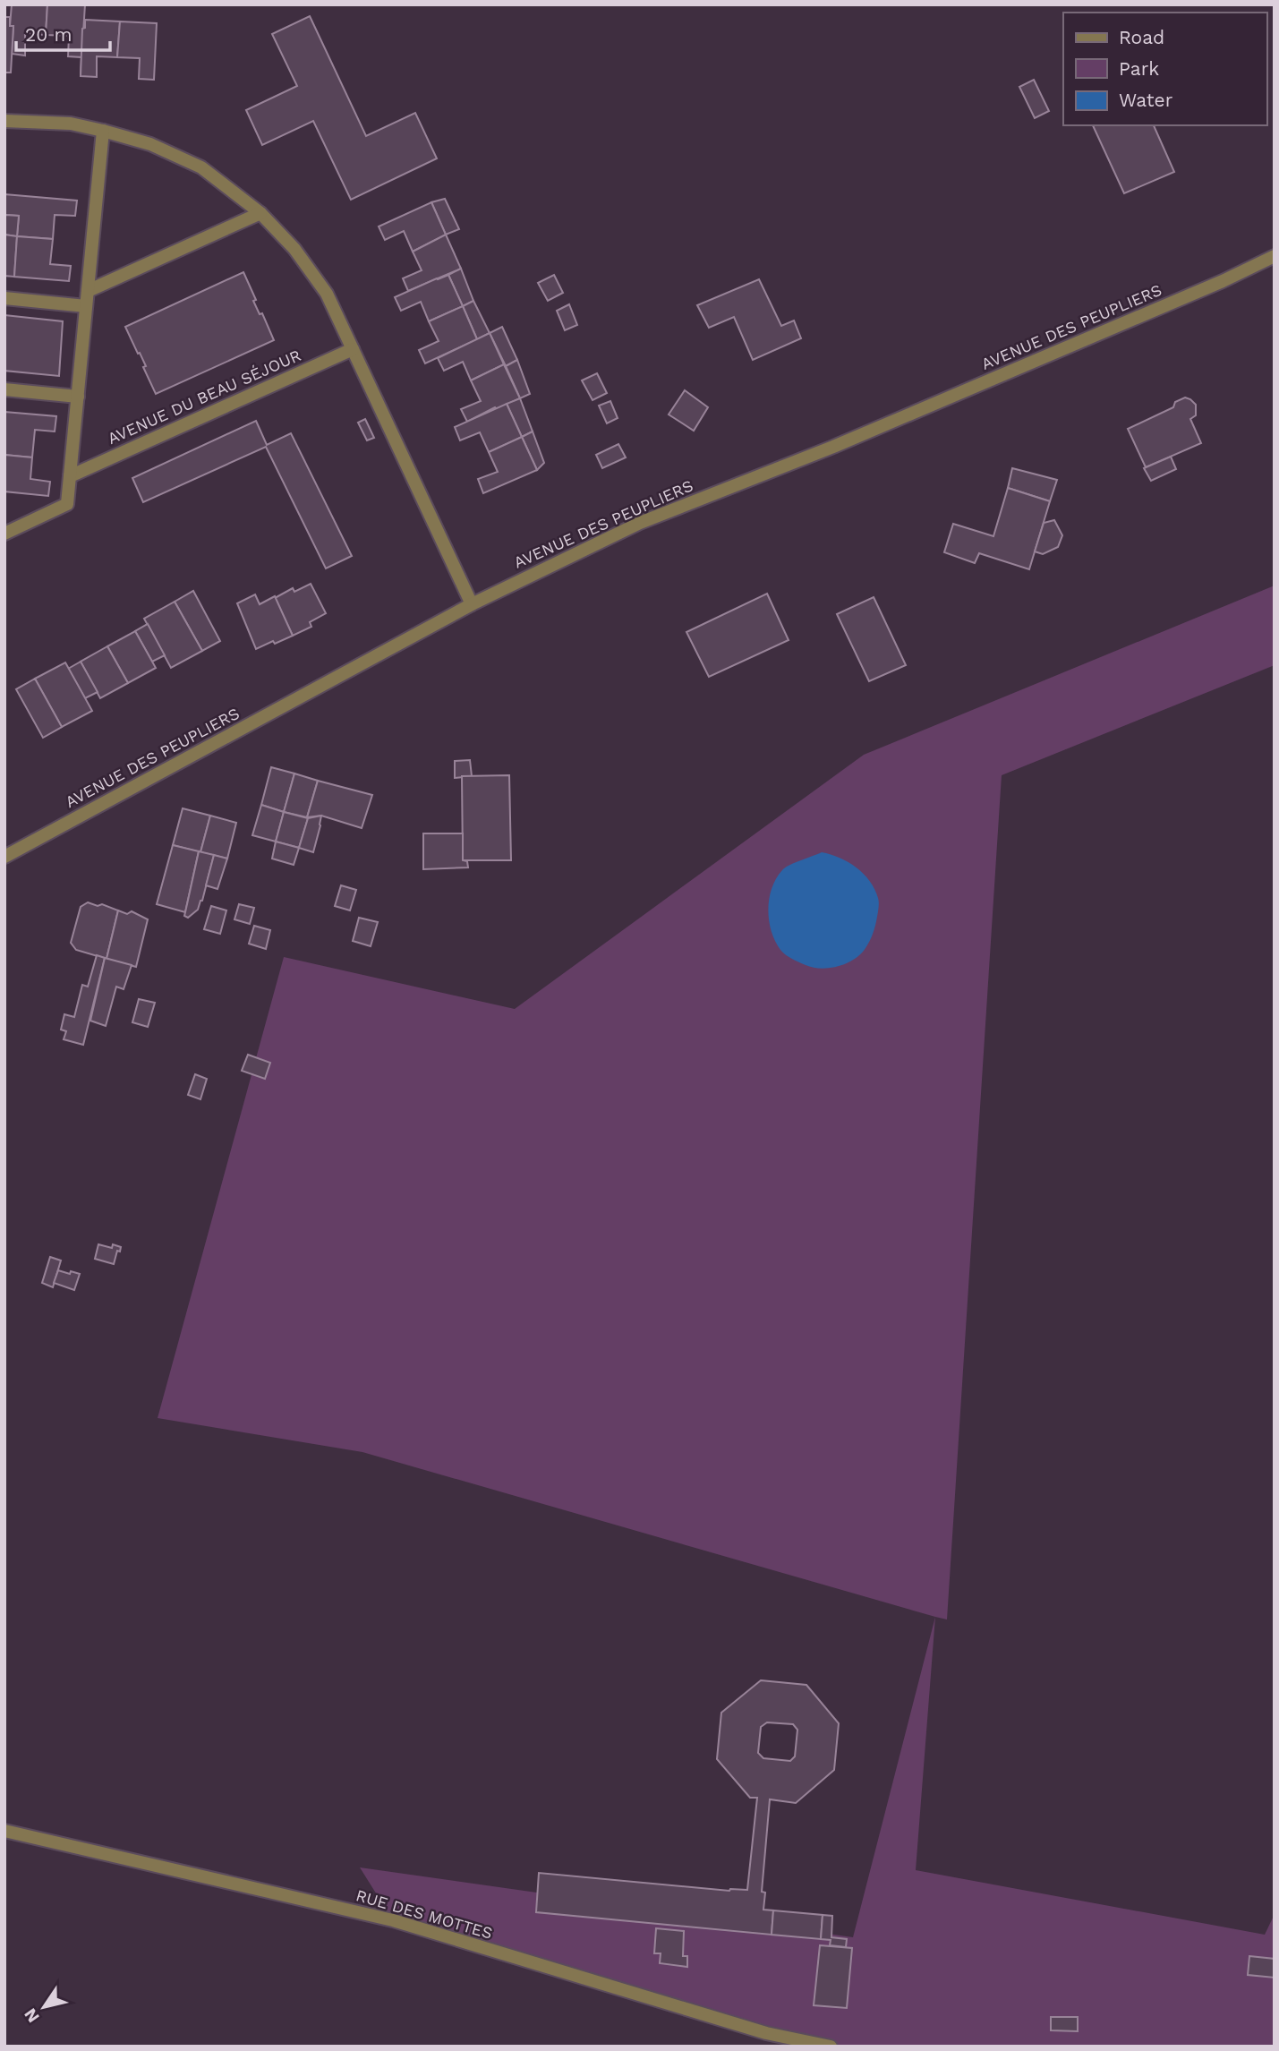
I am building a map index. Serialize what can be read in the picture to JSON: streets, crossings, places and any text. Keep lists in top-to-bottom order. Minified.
{"streets":{"street":["AVENUE DES PEUPLIERS","AVENUE DU BEAU SÉJOUR","RUE DES MOTTES"]},"legend":["Road","Park","Water"],"scale_bar":"20 m","north":"bottom left"}
